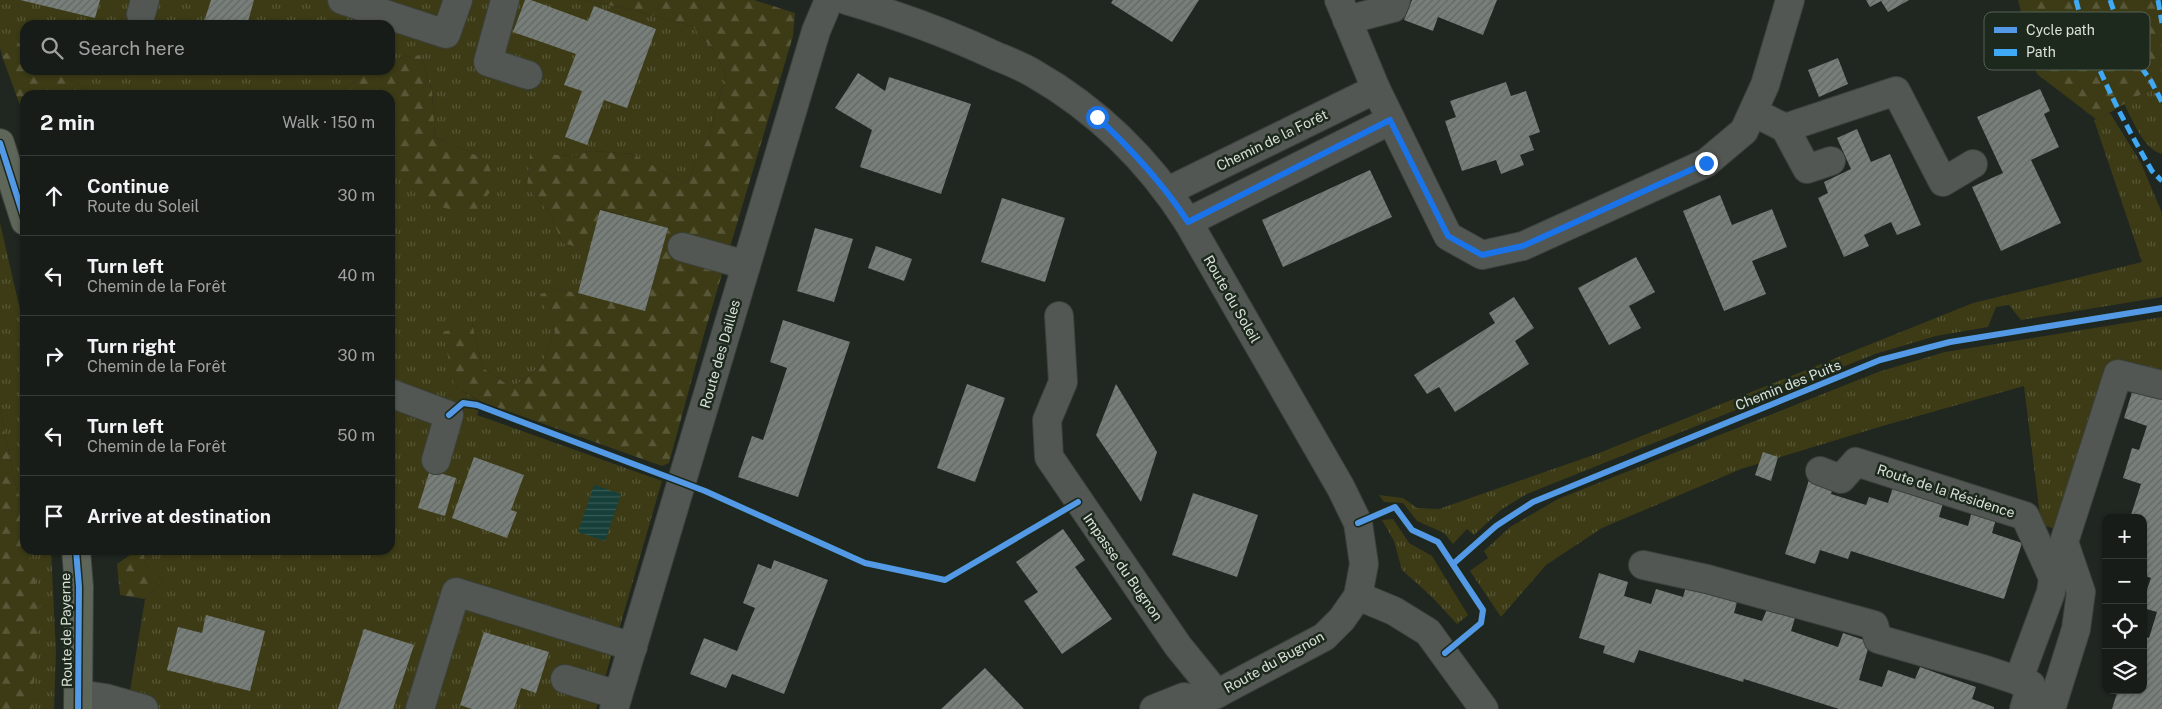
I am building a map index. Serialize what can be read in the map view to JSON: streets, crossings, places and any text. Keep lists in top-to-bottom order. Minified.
{"streets":{"main road":["Route de Payerne"],"street":["Chemin de la Forêt","Route du Soleil","Route des Dailles","Route de la Résidence","Impasse du Bugnon","Route du Bugnon"],"cycle path":["Chemin des Puits"]},"crossings":[["Chemin de la Forêt","Route du Soleil"],["Route du Soleil","Route du Bugnon"],["Impasse du Bugnon","Route du Bugnon"]],"legend":["Cycle path","Path"],"page":{"search":"Search here","heading":["2 min","Walk · 150 m"],"list":[["Continue","Route du Soleil","30 m"],["Turn left","Chemin de la Forêt","40 m"],["Turn right","Chemin de la Forêt","30 m"],["Turn left","Chemin de la Forêt","50 m"],"Arrive at destination"],"map_buttons":["+","−"]}}
